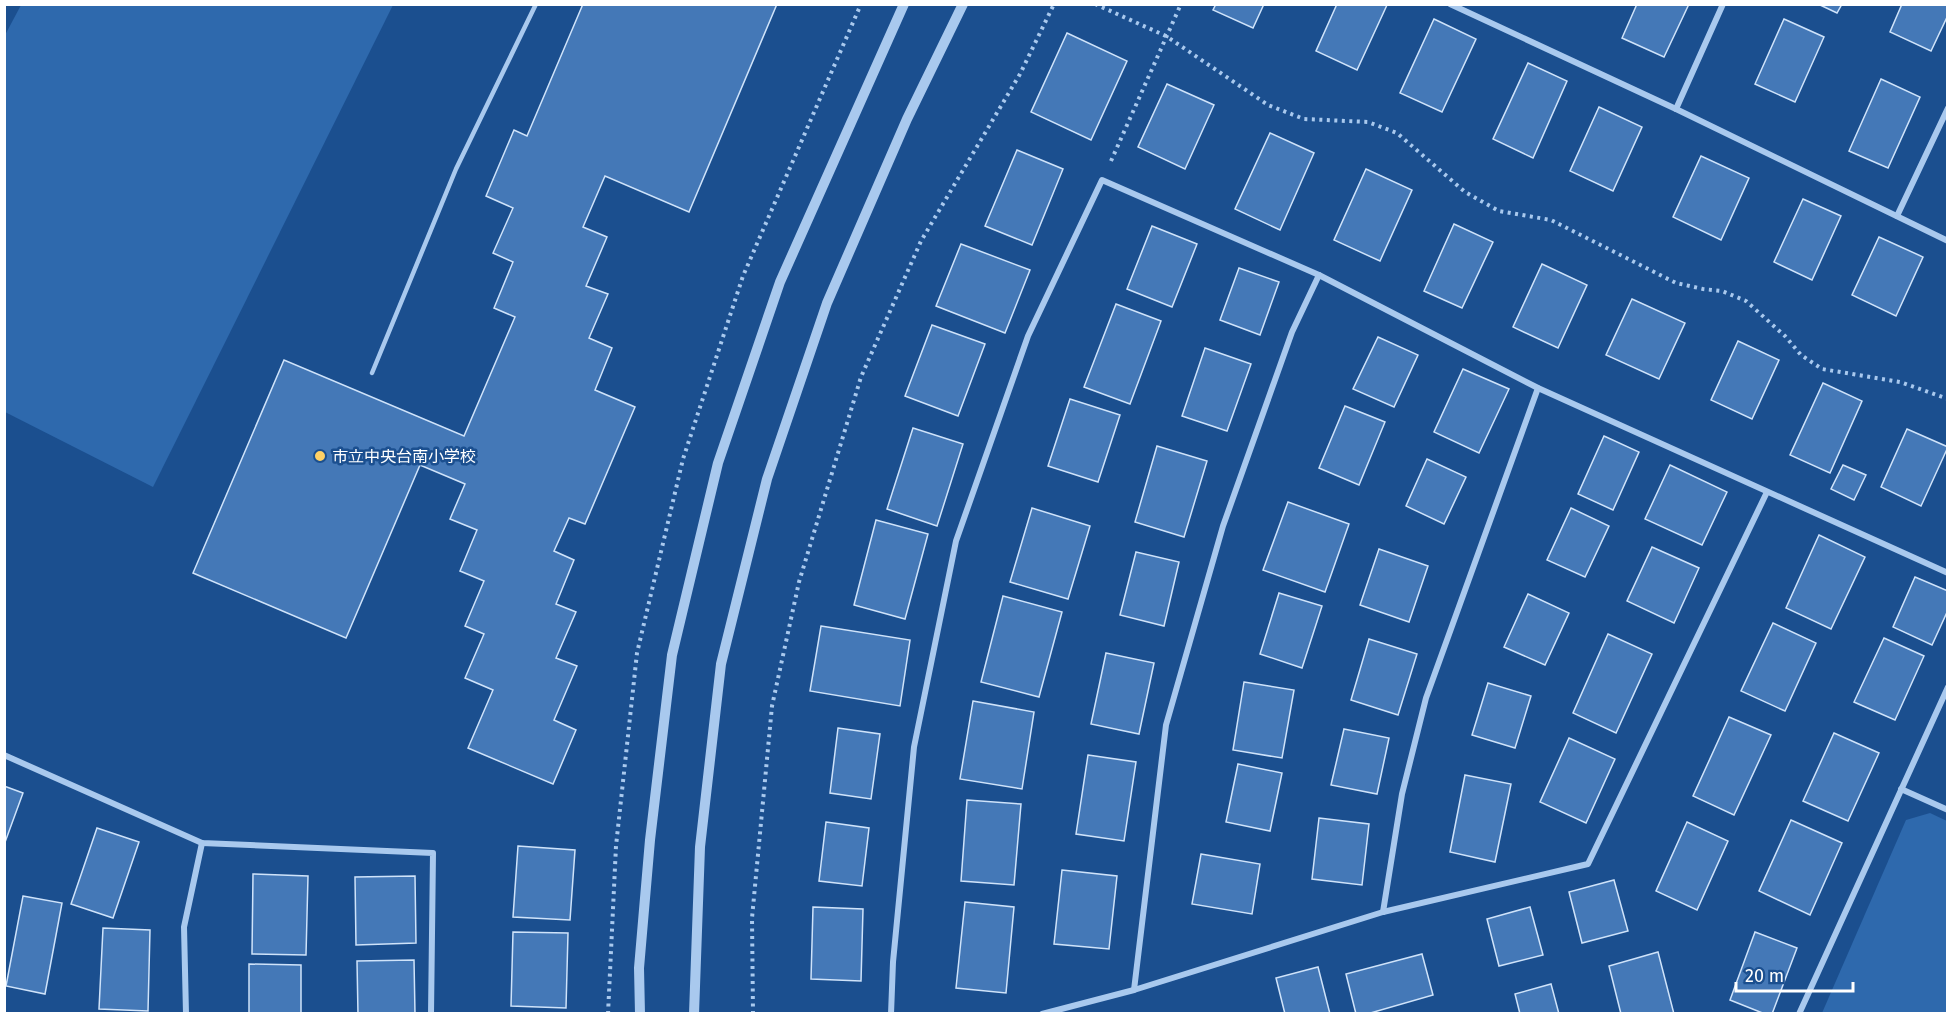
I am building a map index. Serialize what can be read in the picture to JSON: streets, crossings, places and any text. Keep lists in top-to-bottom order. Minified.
{"places":["市立中央台南小学校"],"scale_bar":"20 m"}
